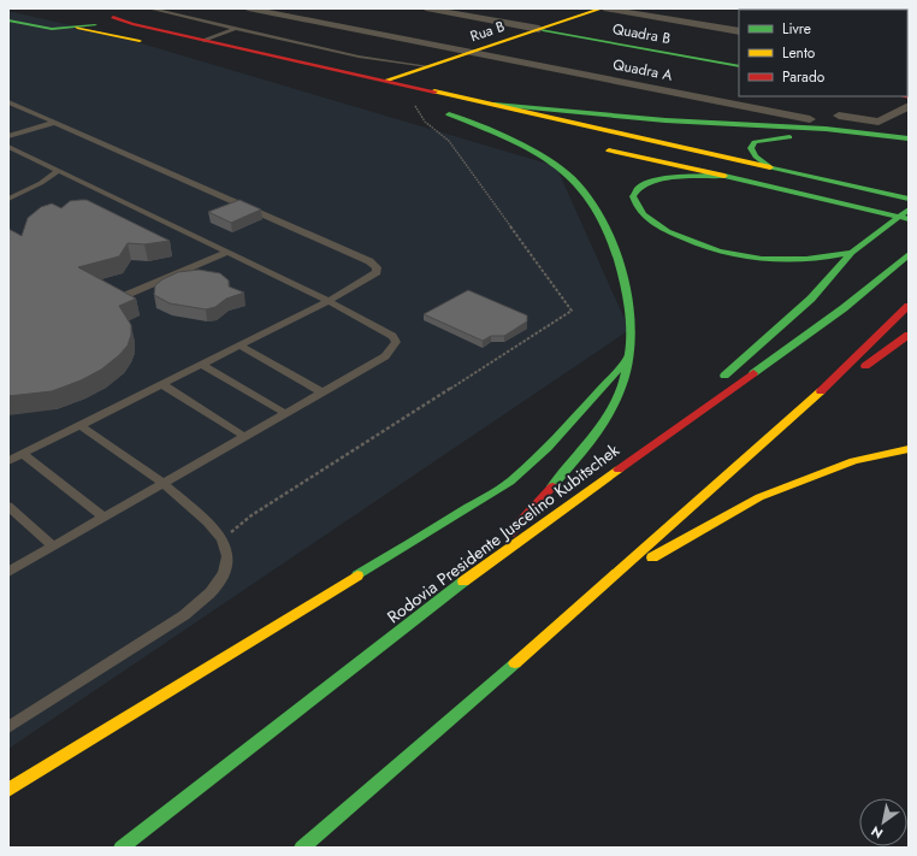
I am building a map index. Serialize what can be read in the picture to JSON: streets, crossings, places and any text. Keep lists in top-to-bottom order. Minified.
{"streets":{"main road":["Rua B","Quadra B","Rodovia Presidente Juscelino Kubitschek"],"street":["Quadra A"]},"crossings":[["Rua B","Quadra B"],["Rua B","Quadra A"]],"legend":["Livre","Lento","Parado"],"north":"bottom left"}
